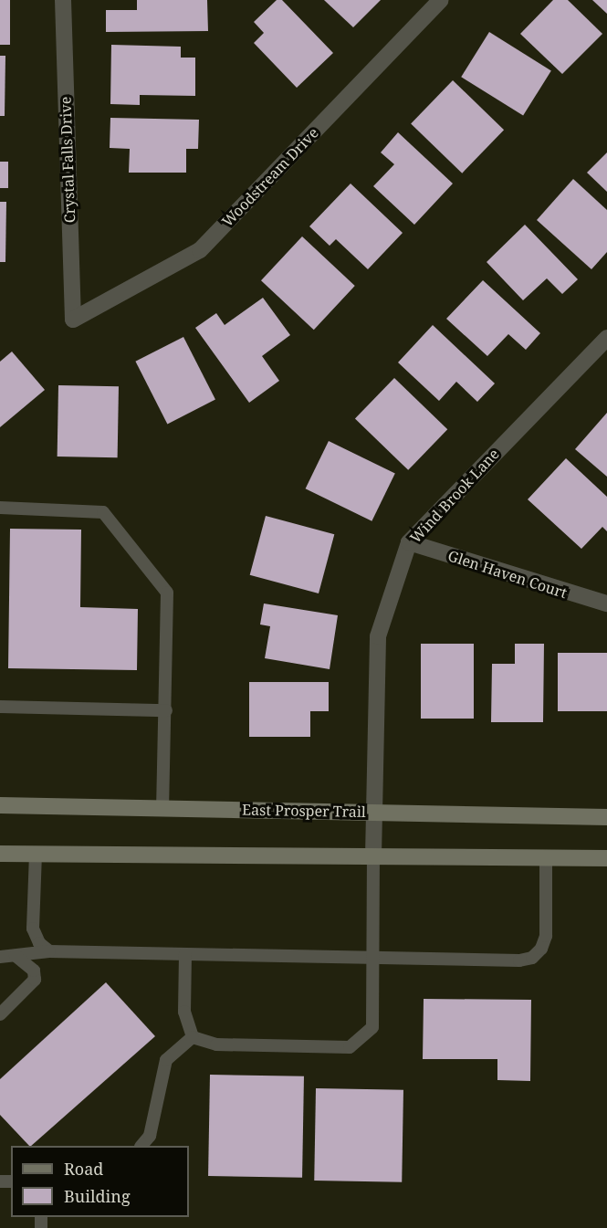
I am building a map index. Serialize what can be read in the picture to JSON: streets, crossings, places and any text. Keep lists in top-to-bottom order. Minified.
{"streets":{"main road":["East Prosper Trail"],"street":["Crystal Falls Drive","Woodstream Drive","Wind Brook Lane","Glen Haven Court"]},"crossings":[["Crystal Falls Drive","Woodstream Drive"],["Wind Brook Lane","Glen Haven Court"],["Wind Brook Lane","East Prosper Trail"]],"legend":["Road","Building"]}
